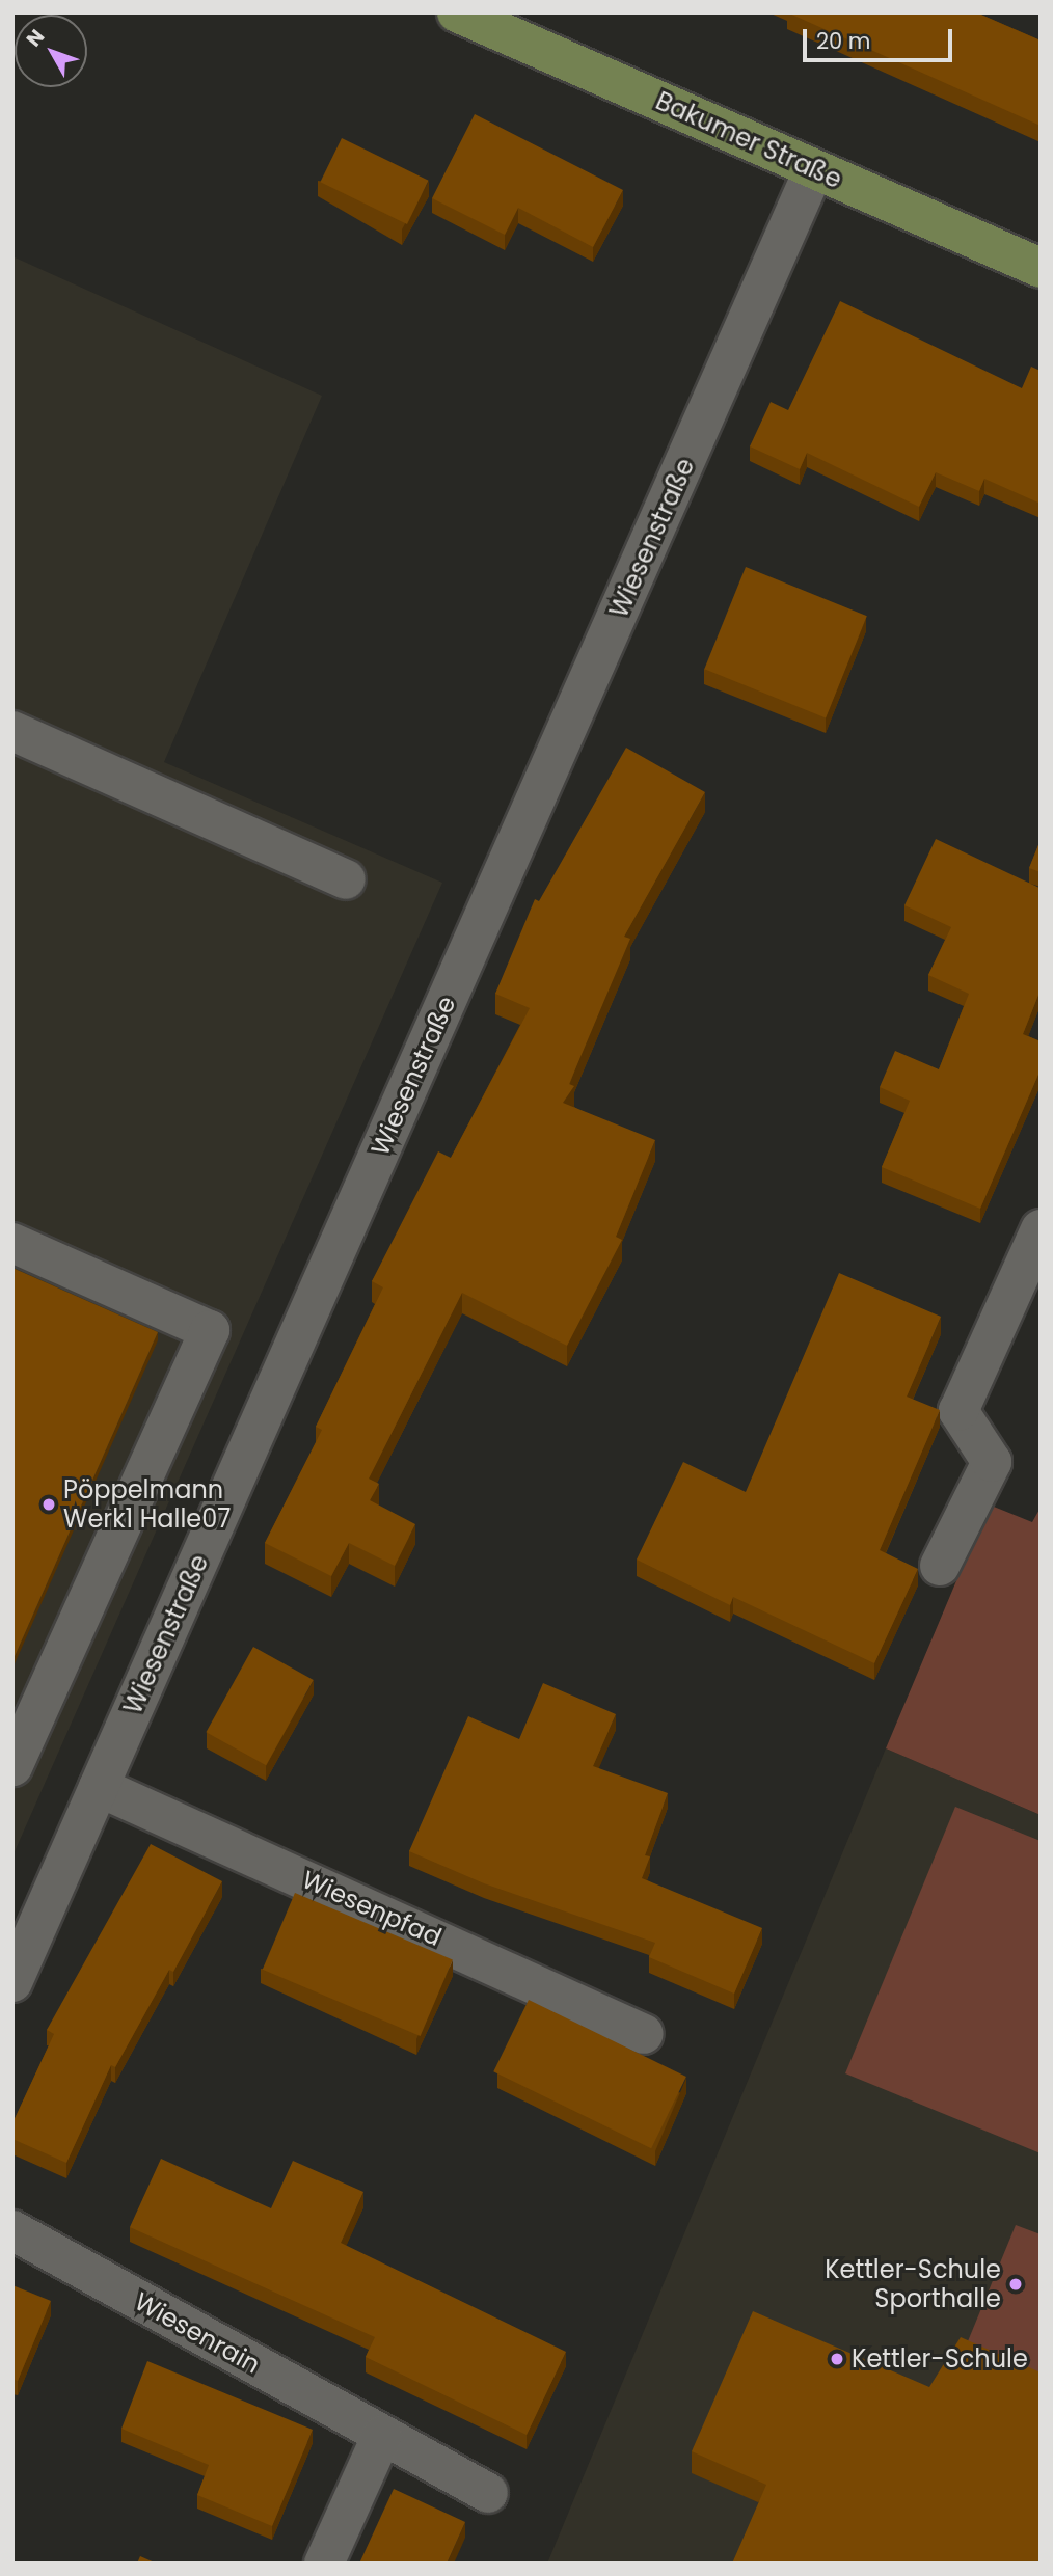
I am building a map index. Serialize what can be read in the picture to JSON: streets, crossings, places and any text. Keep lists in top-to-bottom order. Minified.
{"streets":{"main road":["Bakumer Straße"],"street":["Wiesenstraße","Wiesenpfad","Wiesenrain"]},"crossings":[["Bakumer Straße","Wiesenstraße"],["Wiesenstraße","Wiesenpfad"]],"places":["Pöppelmann Werk1 Halle07","Kettler-Schule Sporthalle","Kettler-Schule"],"scale_bar":"20 m","north":"top left"}
